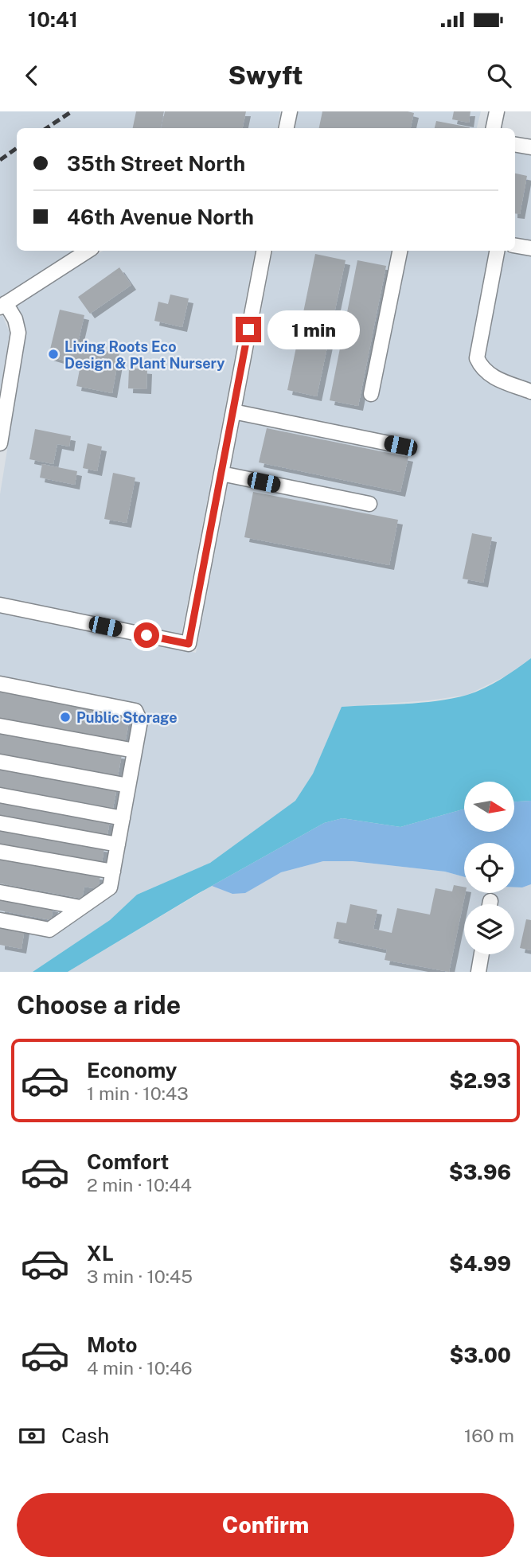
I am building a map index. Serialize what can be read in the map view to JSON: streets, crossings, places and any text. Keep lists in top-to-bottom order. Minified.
{"places":["Living Roots Eco Design & Plant Nursery","Public Storage"],"north":"right","page":{"status":"10:41","header":"Swyft","banner":["35th Street North","46th Avenue North"],"bubble":"1 min","heading":"Choose a ride","list":[{"name":"Economy","note":"1 min · 10:43","value":"$2.93"},{"name":"Comfort","note":"2 min · 10:44","value":"$3.96"},{"name":"XL","note":"3 min · 10:45","value":"$4.99"},{"name":"Moto","note":"4 min · 10:46","value":"$3.00"}],"pay":["Cash","160 m"],"buttons":"Confirm"}}
